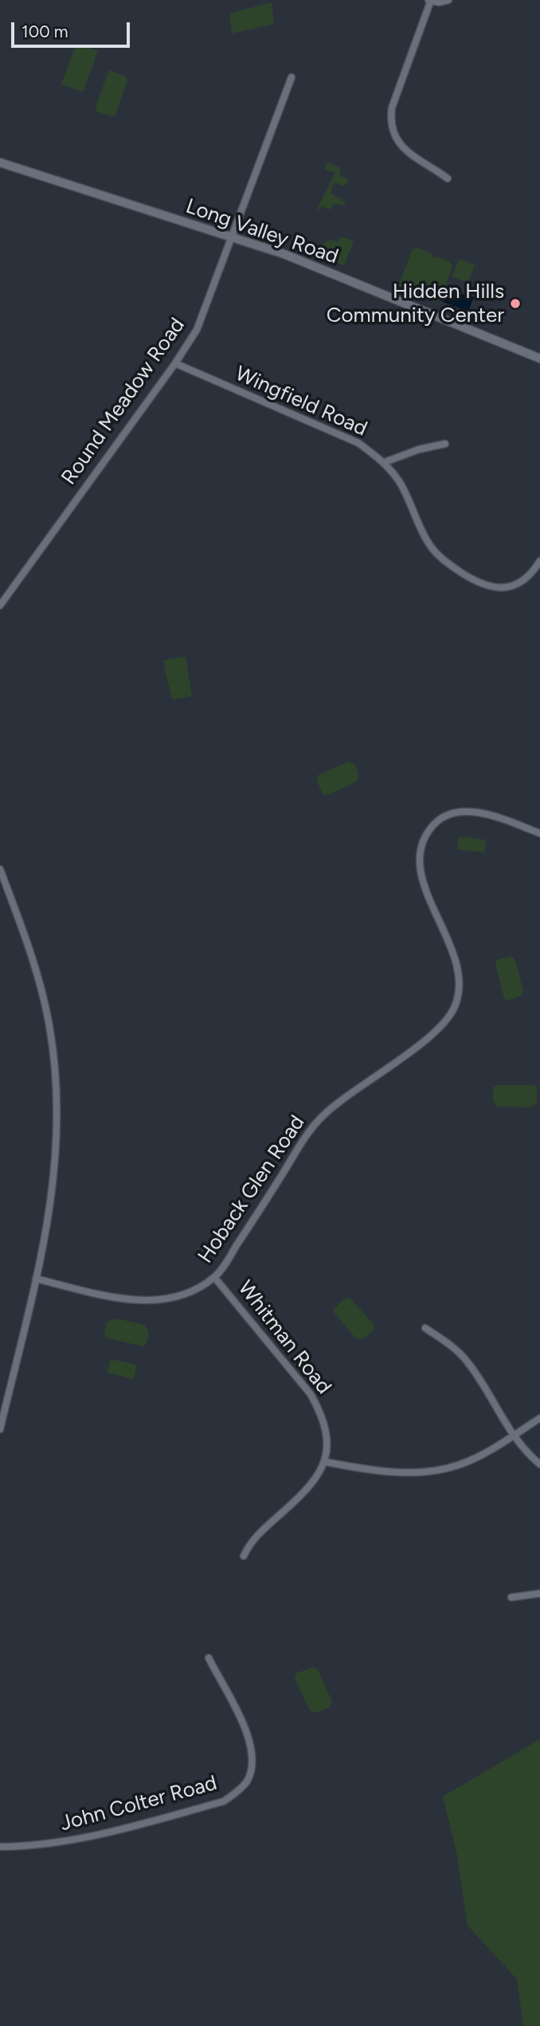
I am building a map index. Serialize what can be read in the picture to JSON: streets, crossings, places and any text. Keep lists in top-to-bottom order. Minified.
{"streets":{"street":["Long Valley Road","Round Meadow Road","Wingfield Road","Hoback Glen Road","Whitman Road","John Colter Road"]},"crossings":[["Long Valley Road","Round Meadow Road"],["Round Meadow Road","Wingfield Road"],["Hoback Glen Road","Whitman Road"]],"places":["Hidden Hills Community Center"],"scale_bar":"100 m"}
